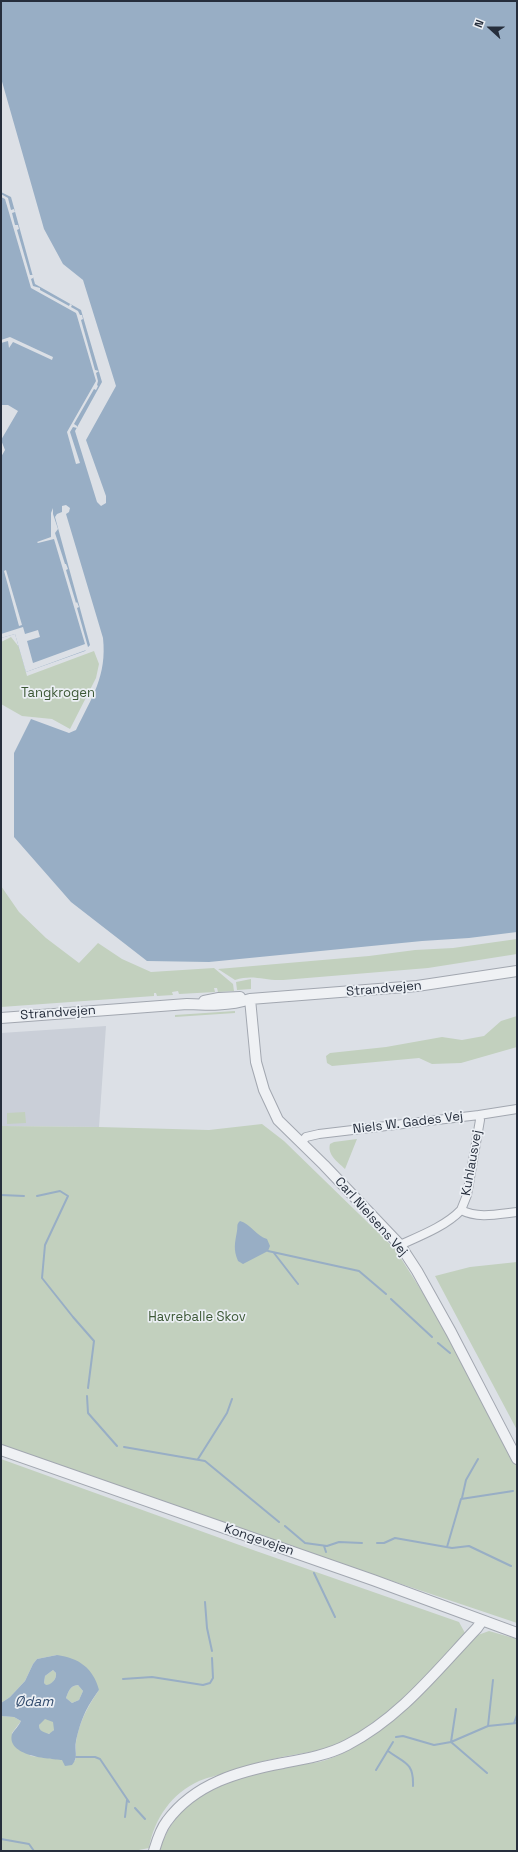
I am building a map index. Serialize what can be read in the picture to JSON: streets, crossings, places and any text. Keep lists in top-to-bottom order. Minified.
{"streets":{"street":["Strandvejen","Niels W. Gades Vej","Kuhlausvej","Carl Nielsens Vej","Kongevejen"]},"crossings":[["Strandvejen","Carl Nielsens Vej"],["Niels W. Gades Vej","Kuhlausvej"],["Niels W. Gades Vej","Carl Nielsens Vej"]],"water":["Ødam"],"parks":["Tangkrogen","Havreballe Skov"],"north":"left"}
